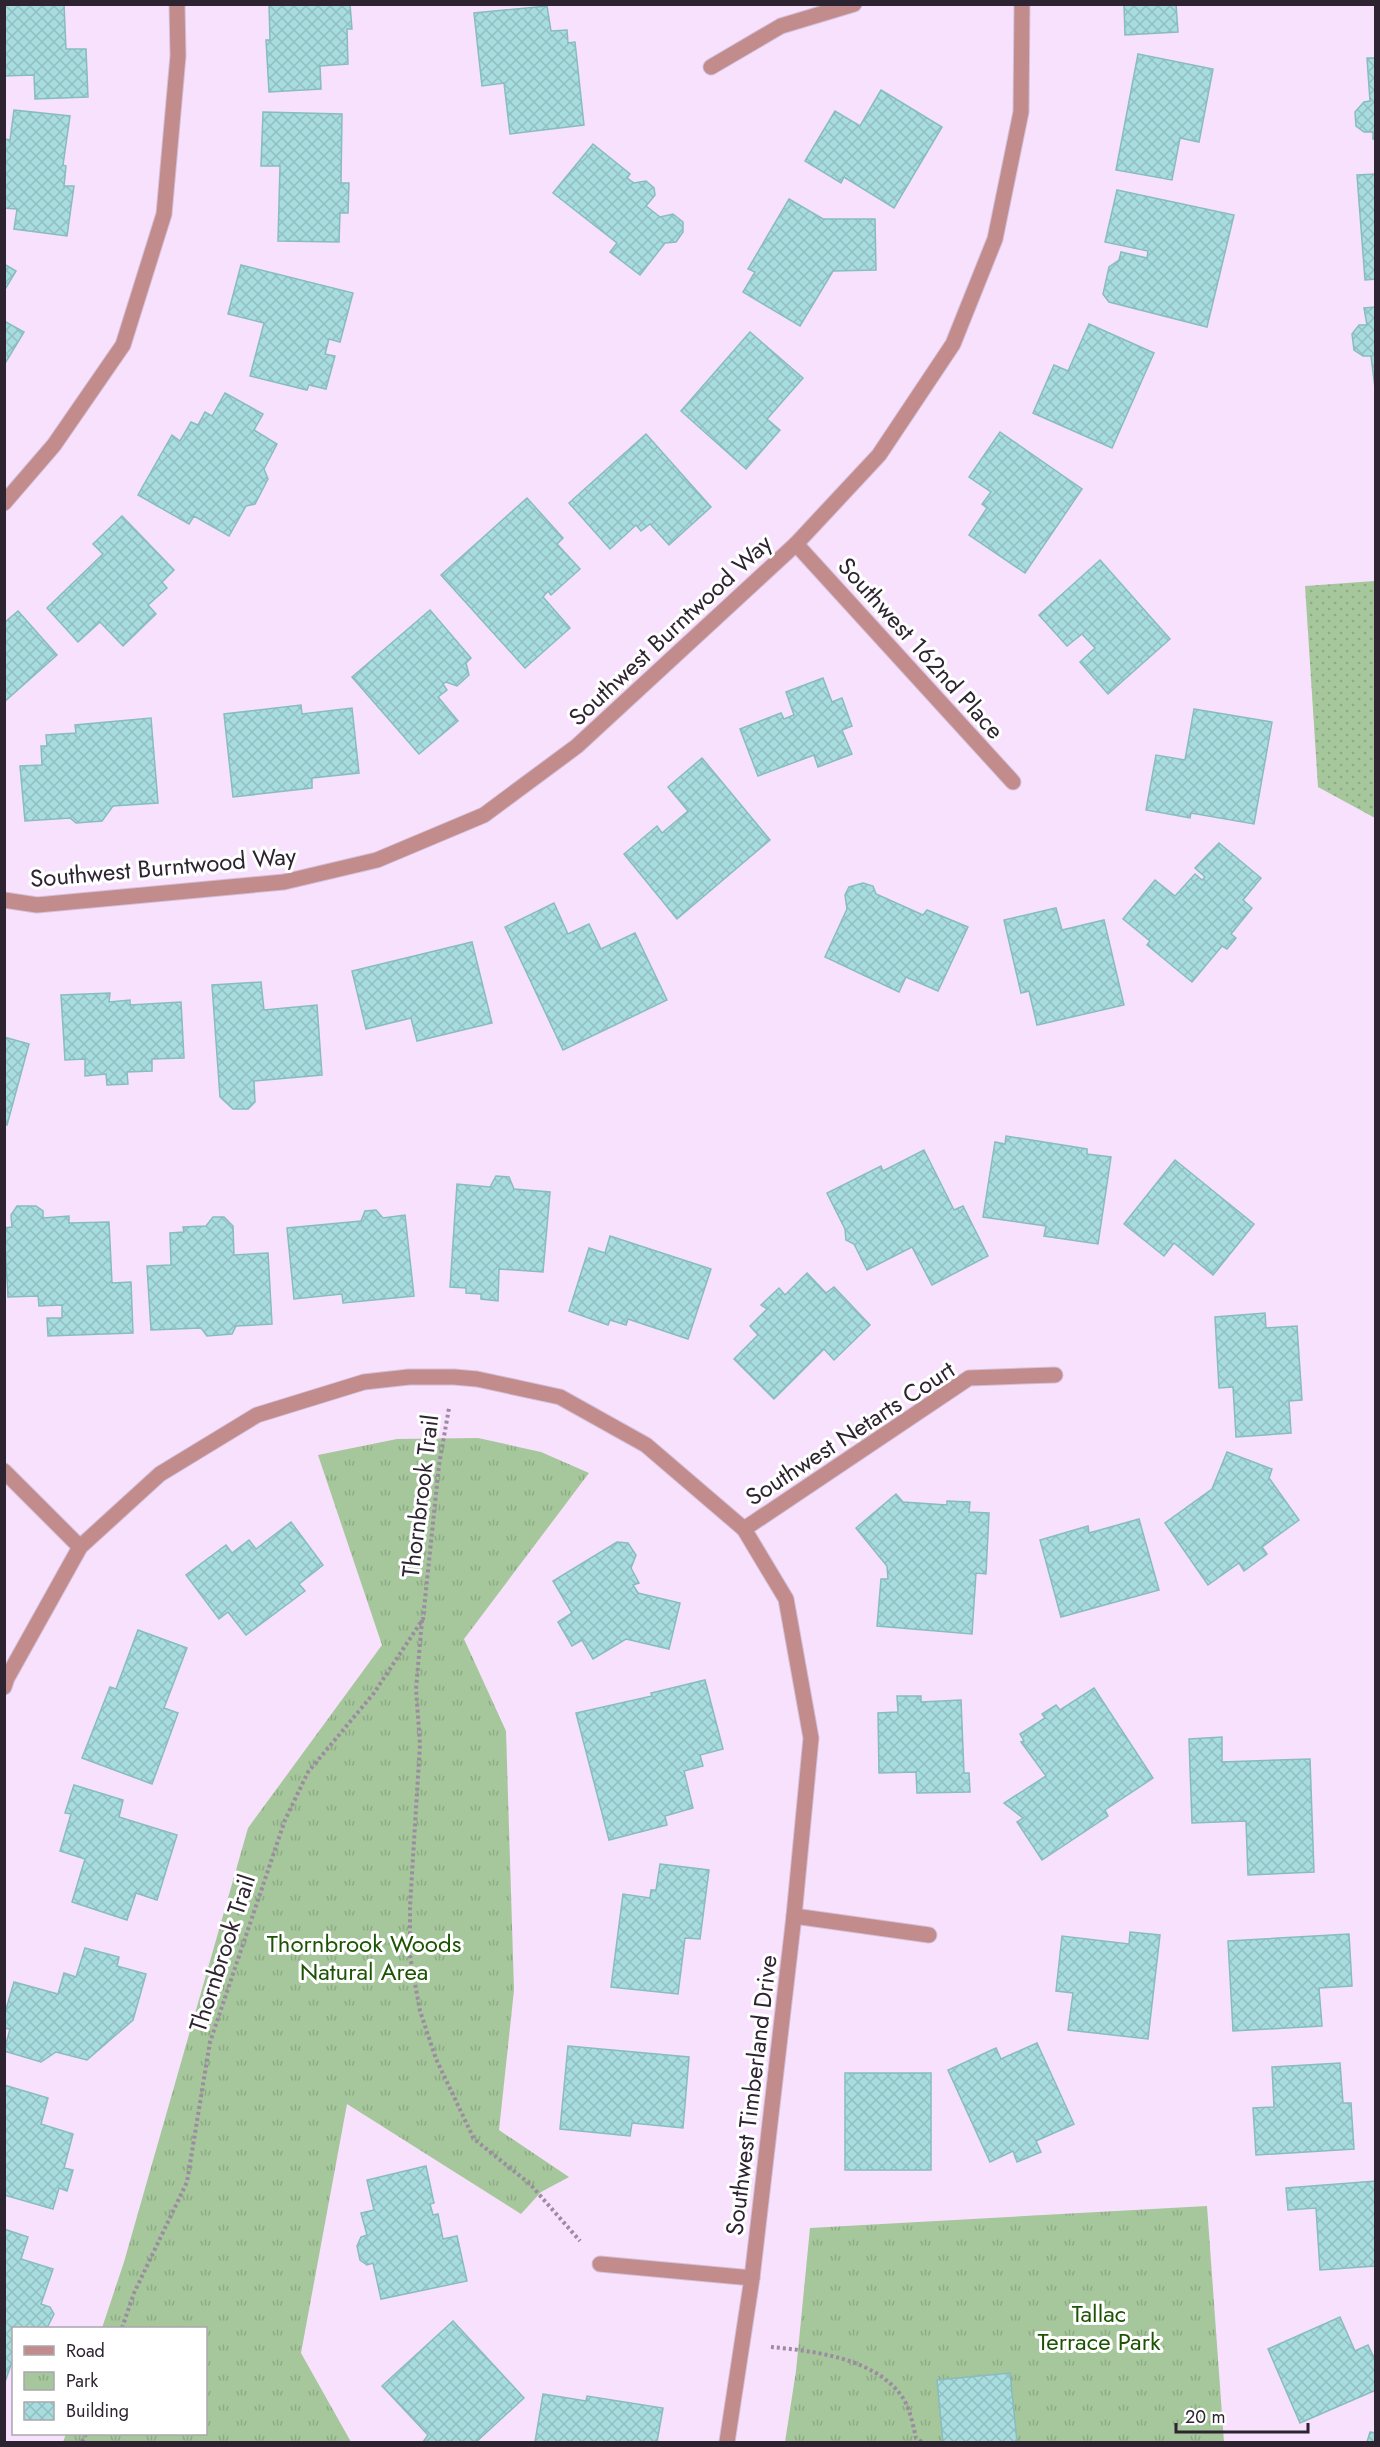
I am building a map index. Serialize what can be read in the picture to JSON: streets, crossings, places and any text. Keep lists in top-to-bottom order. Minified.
{"streets":{"street":["Southwest Burntwood Way","Southwest 162nd Place","Southwest Netarts Court","Southwest Timberland Drive"],"path":["Thornbrook Trail"]},"crossings":[["Southwest Burntwood Way","Southwest 162nd Place"],["Southwest Netarts Court","Southwest Timberland Drive"],["Thornbrook Trail","Southwest Timberland Drive"]],"parks":["Thornbrook Woods Natural Area","Tallac Terrace Park"],"legend":["Road","Park","Building"],"scale_bar":"20 m"}
